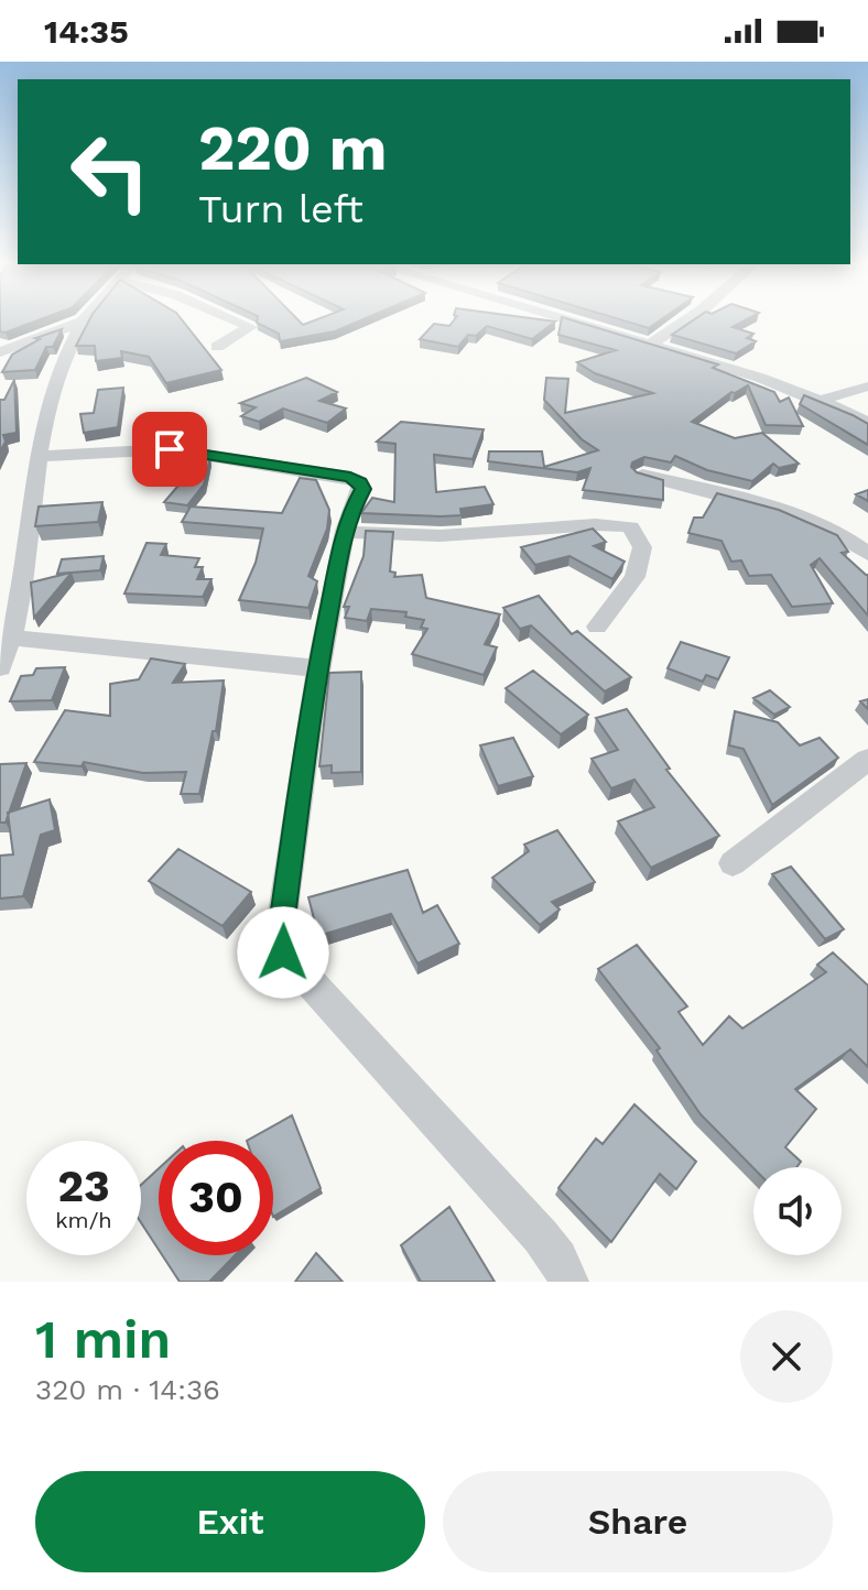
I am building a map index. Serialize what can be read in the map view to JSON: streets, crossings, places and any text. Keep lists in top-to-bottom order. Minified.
{"page":{"status":"14:35","turn":["220 m","Turn left"],"speed":"23 km/h","limit":"30","heading":["1 min","320 m · 14:36"],"buttons":["Exit","Share"]}}
